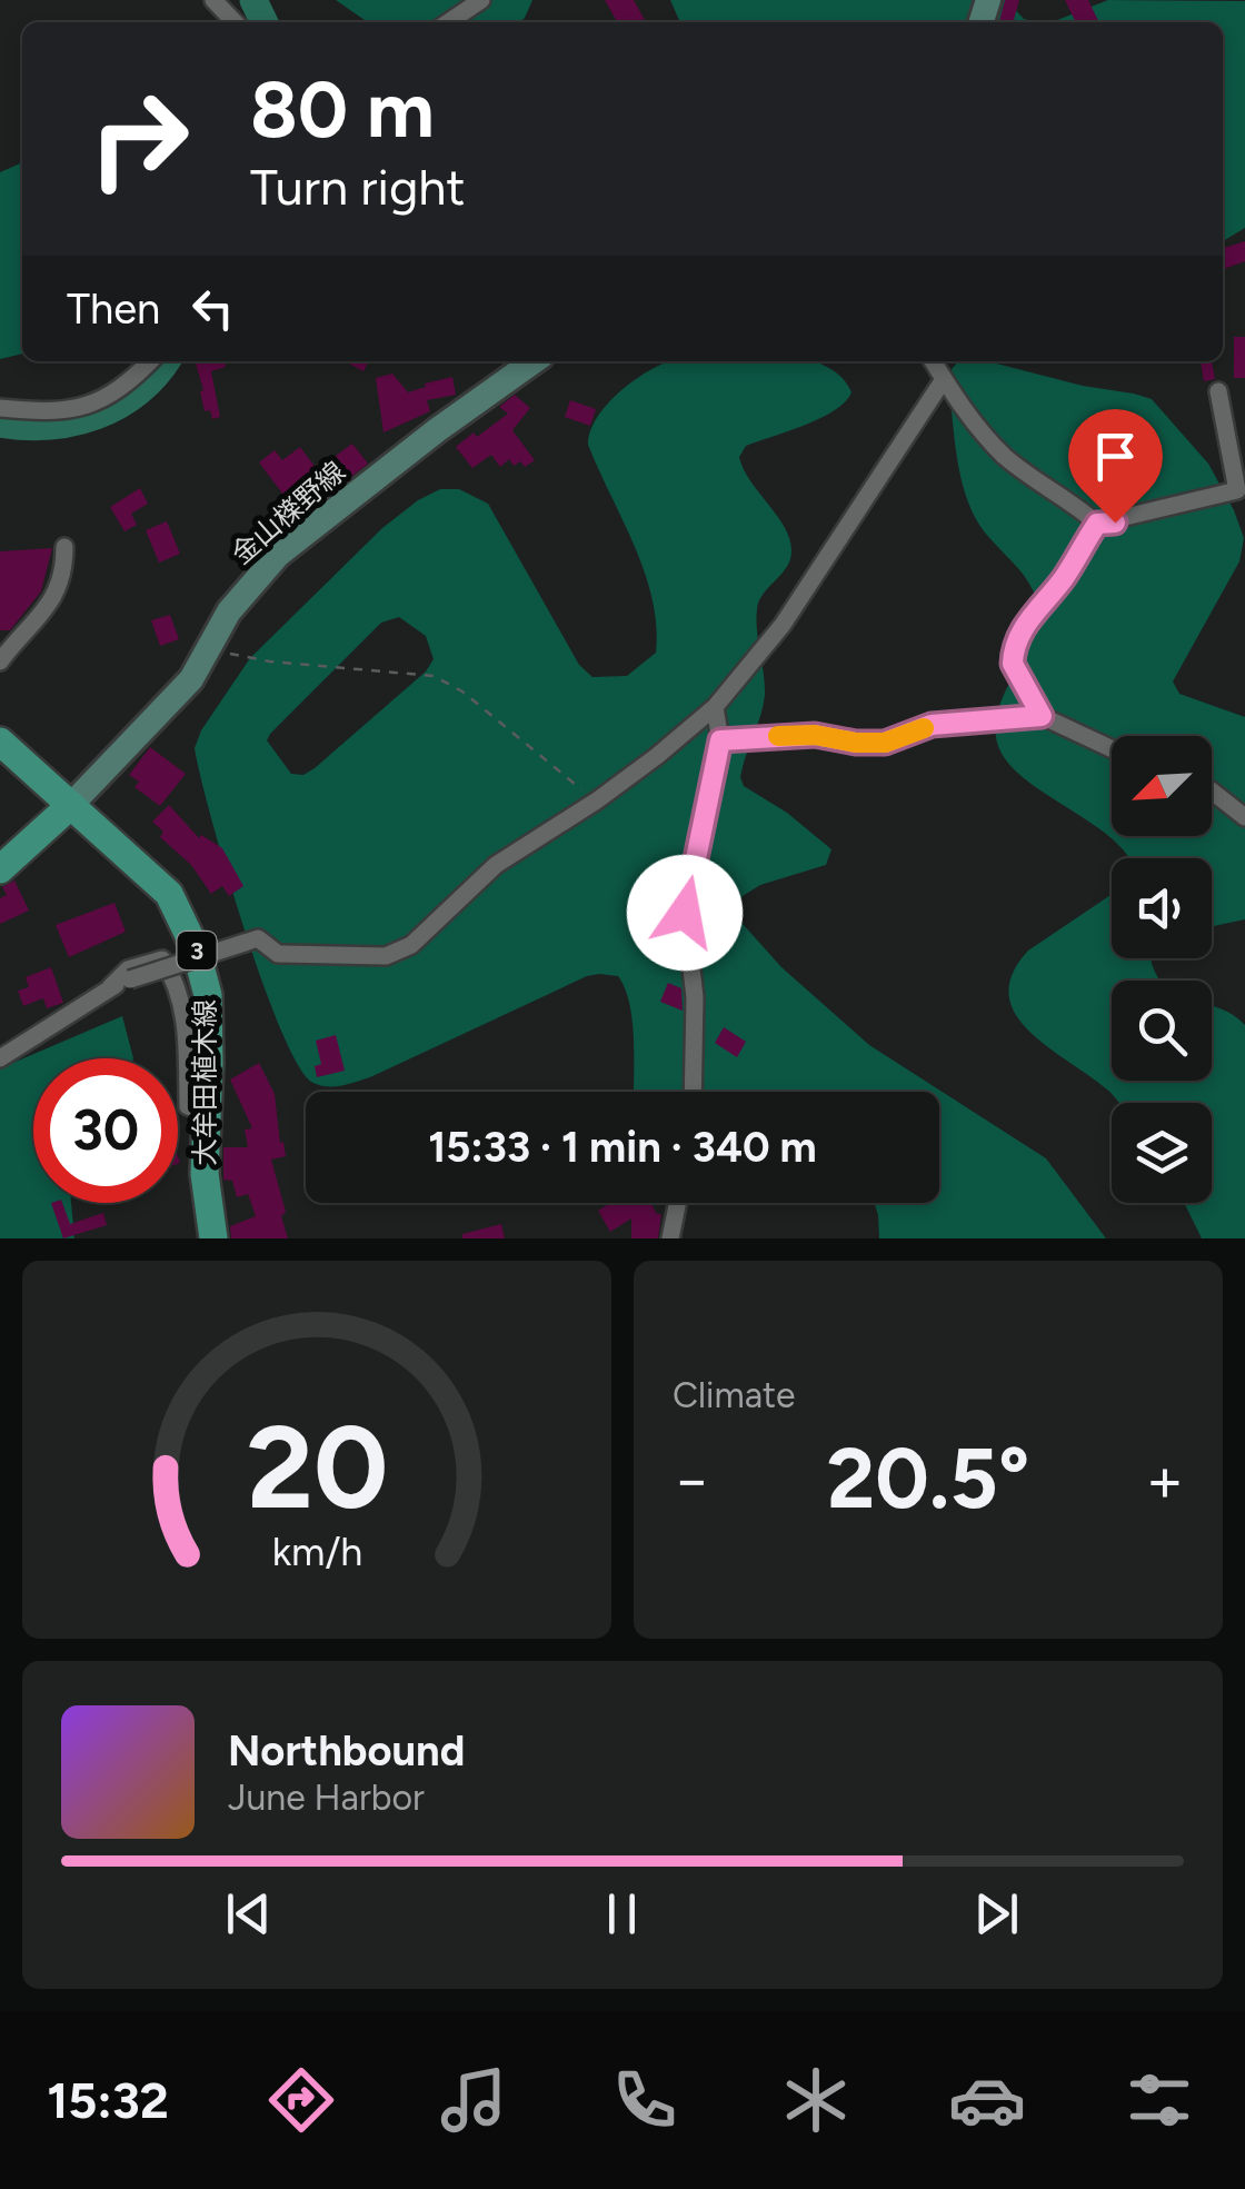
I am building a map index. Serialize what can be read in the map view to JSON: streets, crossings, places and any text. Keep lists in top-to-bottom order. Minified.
{"streets":{"main road":["金山檪野線","3","大牟田植木線"]},"crossings":[["金山檪野線","大牟田植木線"]],"north":"bottom left","page":{"turn":["80 m","Turn right"],"then":"Then","limit":"30","trip":"15:33 · 1 min · 340 m","tile":"Climate","heat":["−","20.5°","+"],"song":["Northbound","June Harbor"],"tabs":"15:32","gauge":["20","km/h"]}}
